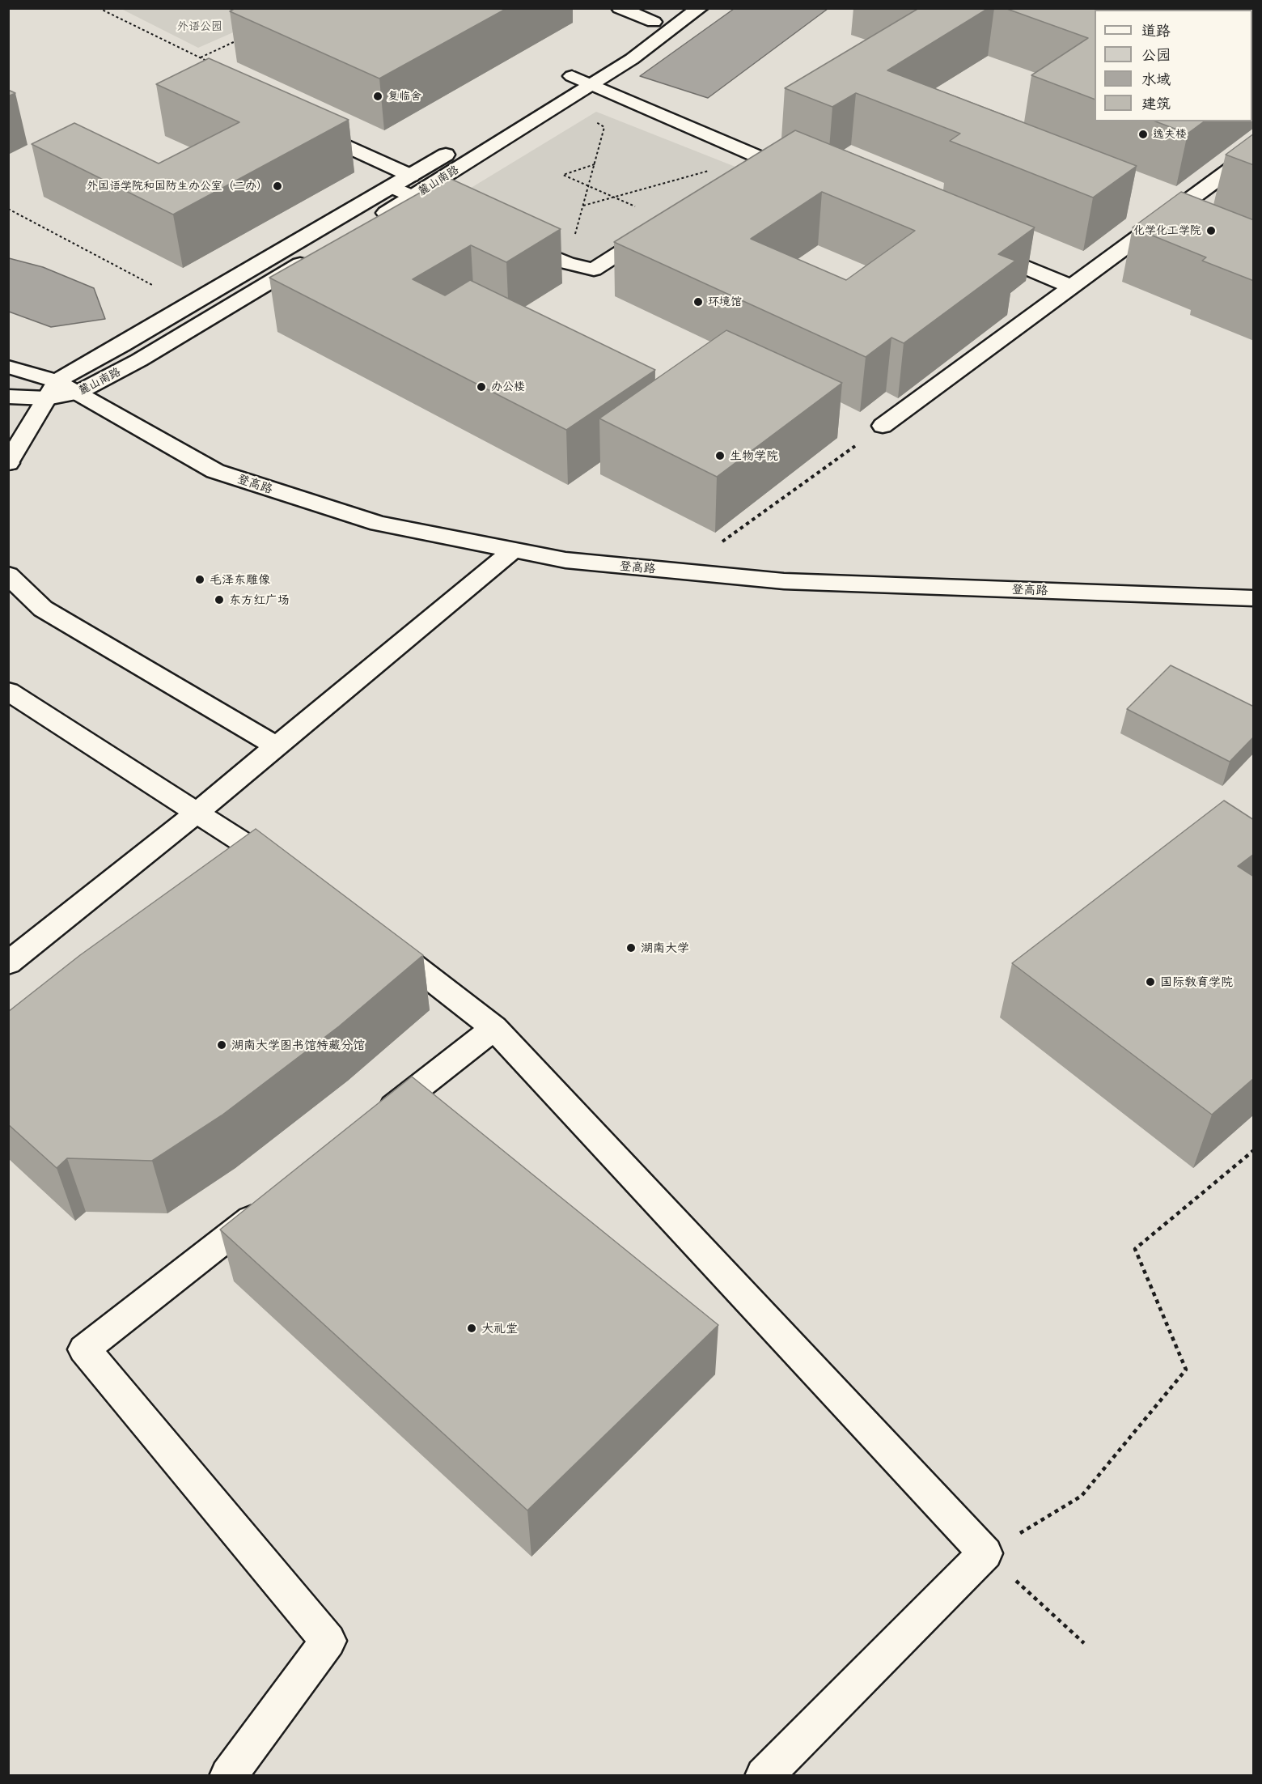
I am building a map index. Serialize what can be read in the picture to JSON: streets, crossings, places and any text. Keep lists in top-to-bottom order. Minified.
{"streets":{"street":["麓山南路","登高路"]},"crossings":[["麓山南路","登高路"]],"parks":["外语公园"],"places":["复临舍","逸夫楼","外国语学院和国防生办公室（二办）","化学化工学院","环境馆","办公楼","生物学院","毛泽东雕像","东方红广场","湖南大学","国际教育学院","湖南大学图书馆特藏分馆","大礼堂"],"legend":["道路","公园","水域","建筑"]}
